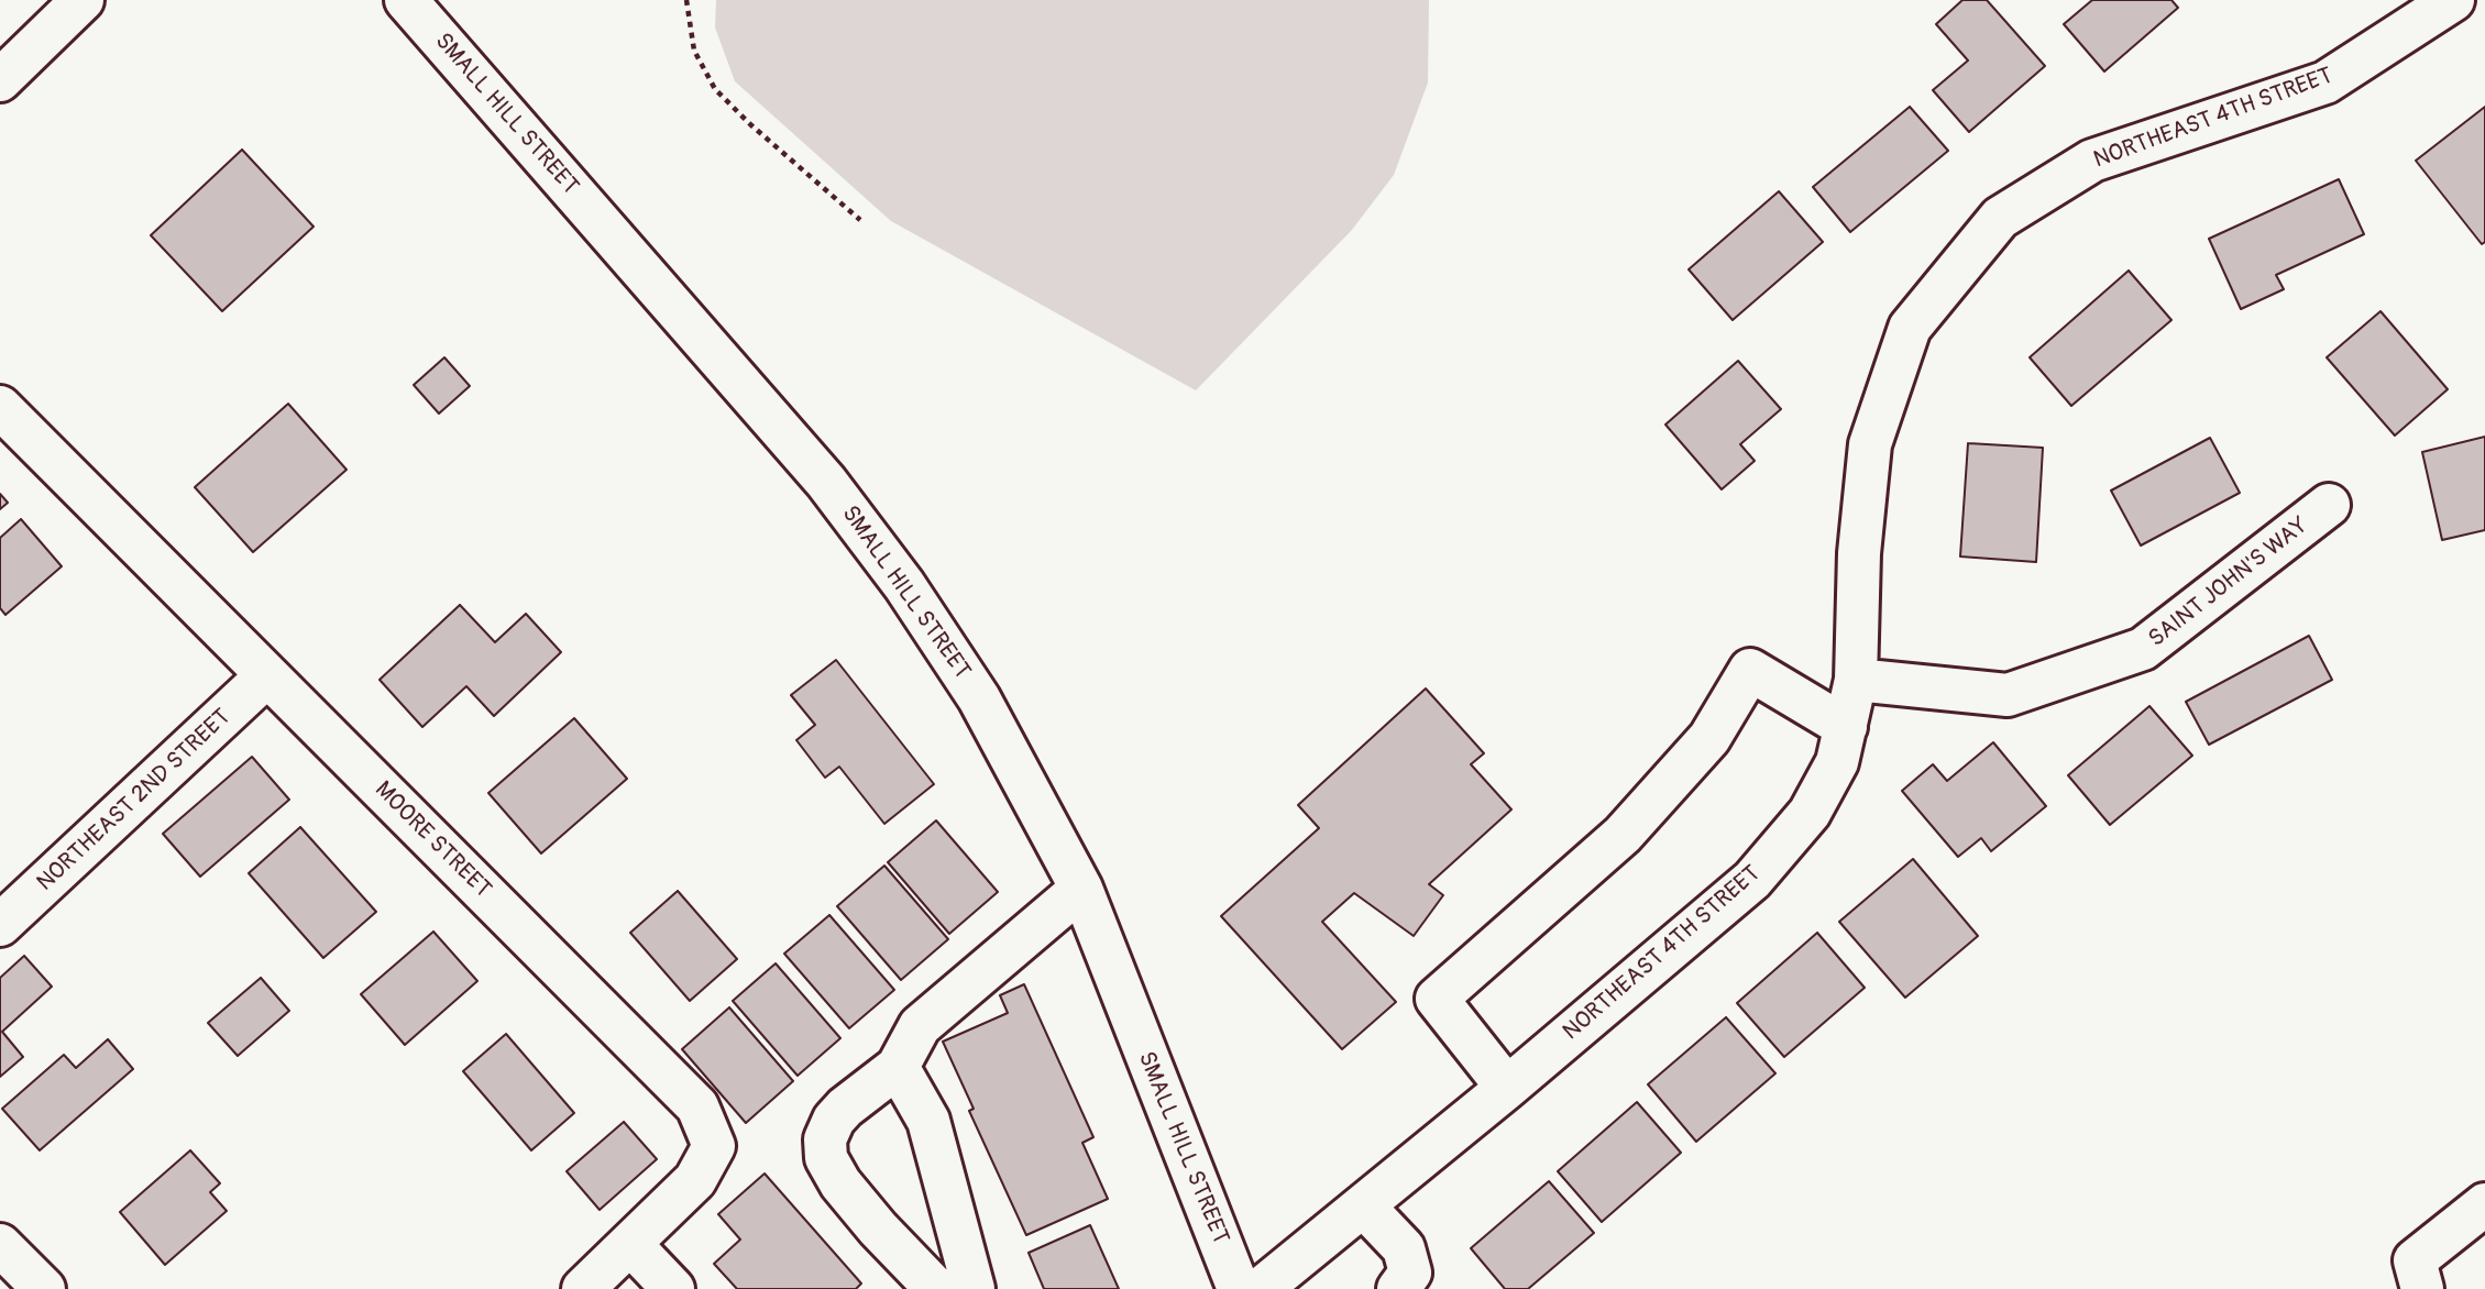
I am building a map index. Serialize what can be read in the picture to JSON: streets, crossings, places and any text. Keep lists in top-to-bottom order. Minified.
{"streets":{"street":["SMALL HILL STREET","NORTHEAST 4TH STREET","SAINT JOHN'S WAY","NORTHEAST 2ND STREET","MOORE STREET"]},"crossings":[["NORTHEAST 4TH STREET","SAINT JOHN'S WAY"],["NORTHEAST 2ND STREET","MOORE STREET"]]}
